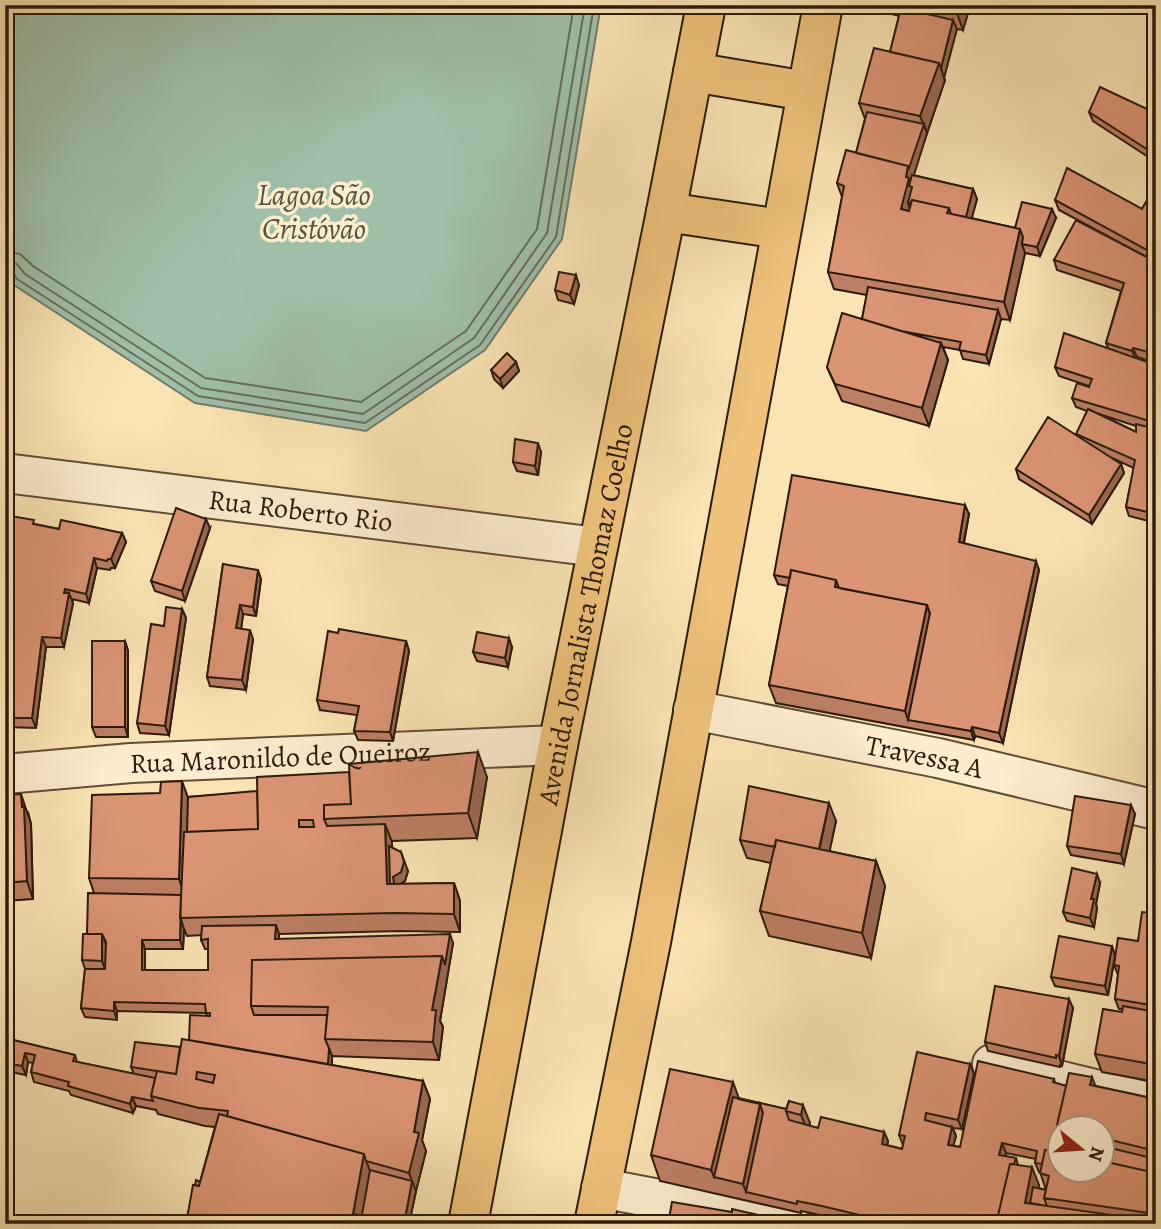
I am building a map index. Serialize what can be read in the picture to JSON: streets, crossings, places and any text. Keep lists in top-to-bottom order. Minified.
{"streets":{"main road":["Avenida Jornalista Thomaz Coelho"],"street":["Rua Roberto Rio","Rua Maronildo de Queiroz","Travessa A"]},"crossings":[["Rua Roberto Rio","Avenida Jornalista Thomaz Coelho"],["Avenida Jornalista Thomaz Coelho","Rua Maronildo de Queiroz"]],"water":["Lagoa São Cristóvão"],"north":"right"}
